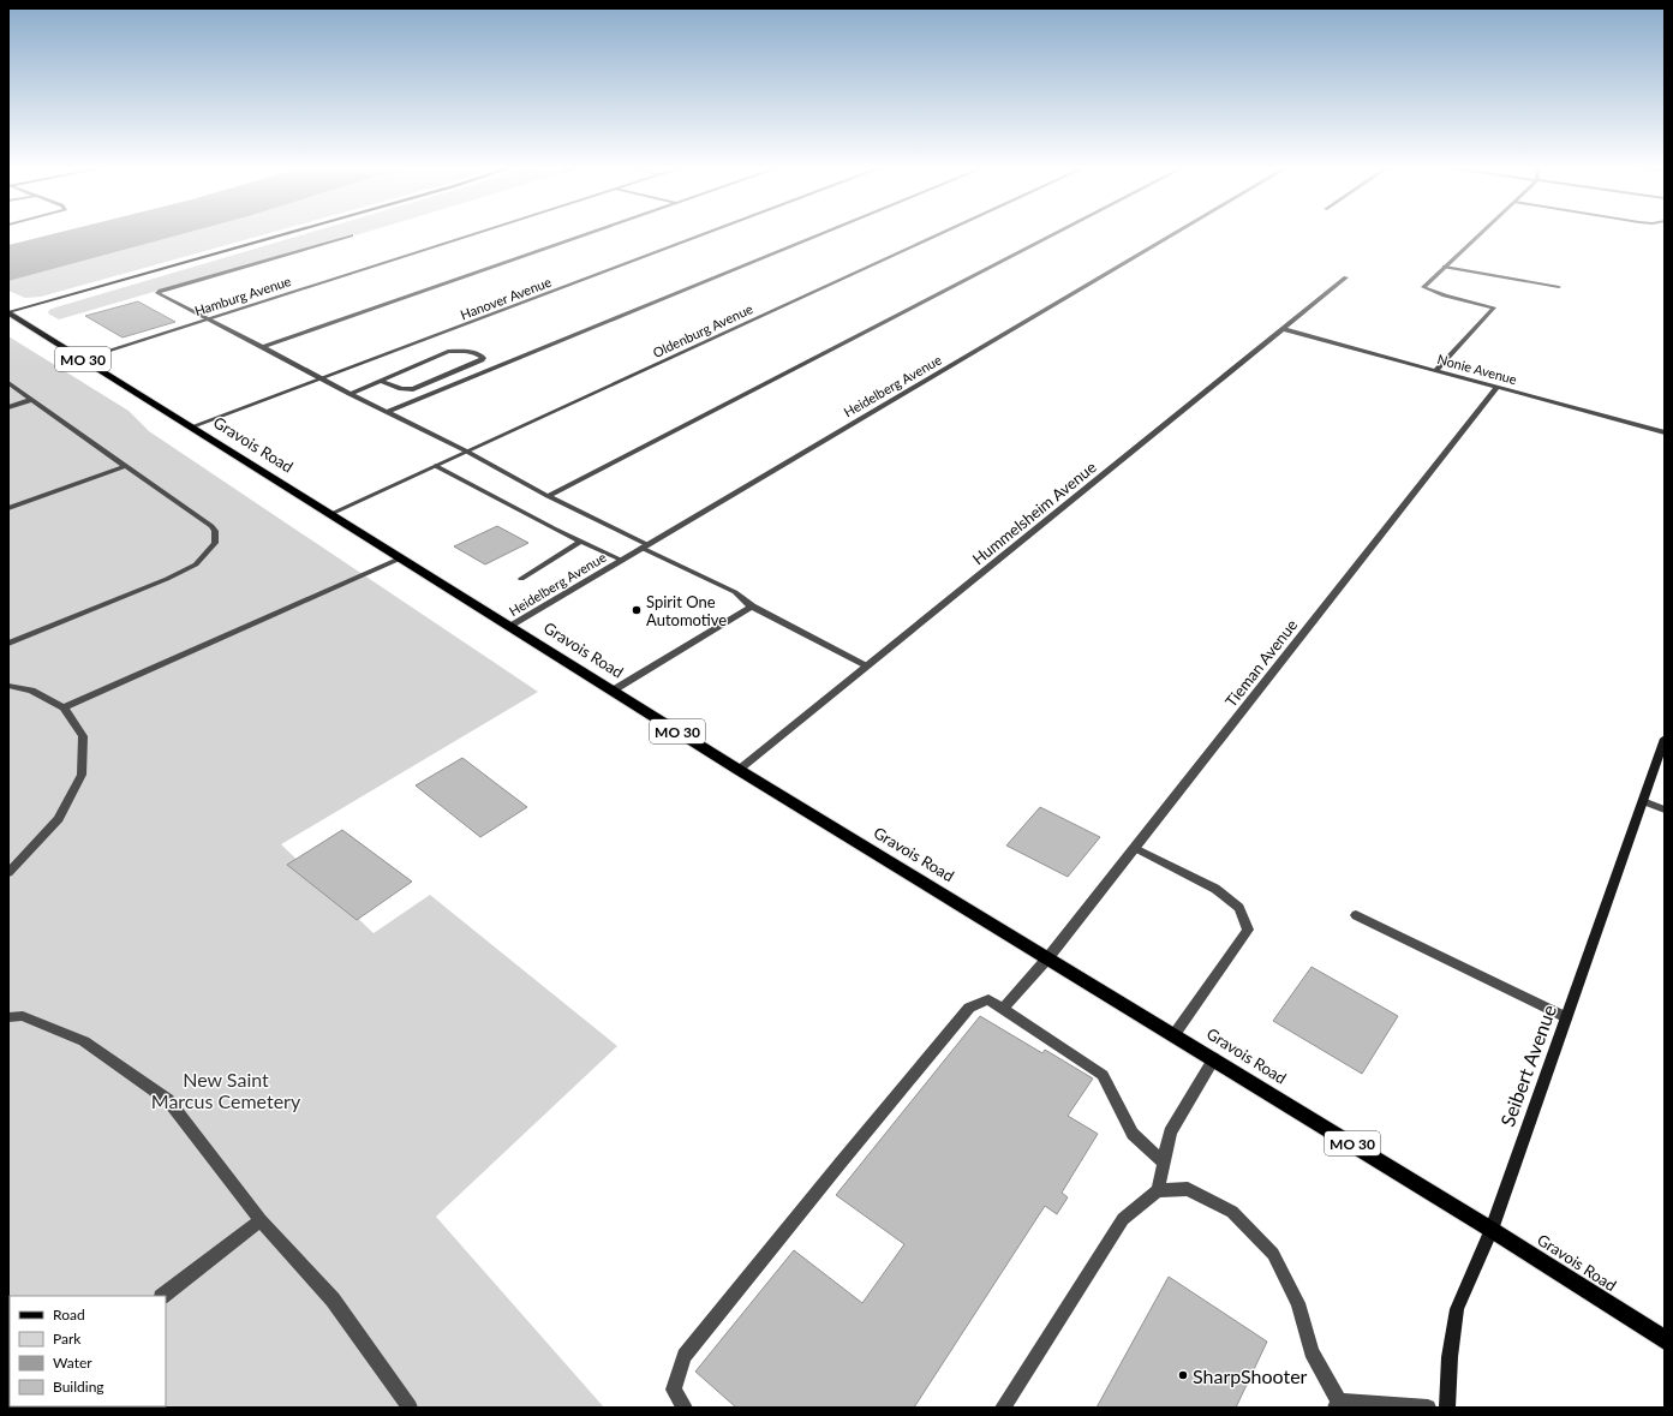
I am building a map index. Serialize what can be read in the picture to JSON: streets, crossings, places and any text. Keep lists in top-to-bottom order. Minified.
{"streets":{"main road":["MO 30","Gravois Road","Seibert Avenue"],"street":["Hamburg Avenue","Hanover Avenue","Oldenburg Avenue","Nonie Avenue","Heidelberg Avenue","Hummelsheim Avenue","Tieman Avenue"]},"crossings":[["Hamburg Avenue","MO 30"],["Hamburg Avenue","Gravois Road"],["Hanover Avenue","Gravois Road"],["Oldenburg Avenue","Gravois Road"],["MO 30","Gravois Road"],["Nonie Avenue","Hummelsheim Avenue"],["Nonie Avenue","Tieman Avenue"],["Heidelberg Avenue","Gravois Road"],["Gravois Road","Hummelsheim Avenue"],["Gravois Road","Tieman Avenue"],["Gravois Road","Seibert Avenue"]],"parks":["New Saint Marcus Cemetery"],"places":["Spirit One Automotive","SharpShooter"],"legend":["Road","Park","Water","Building"]}
